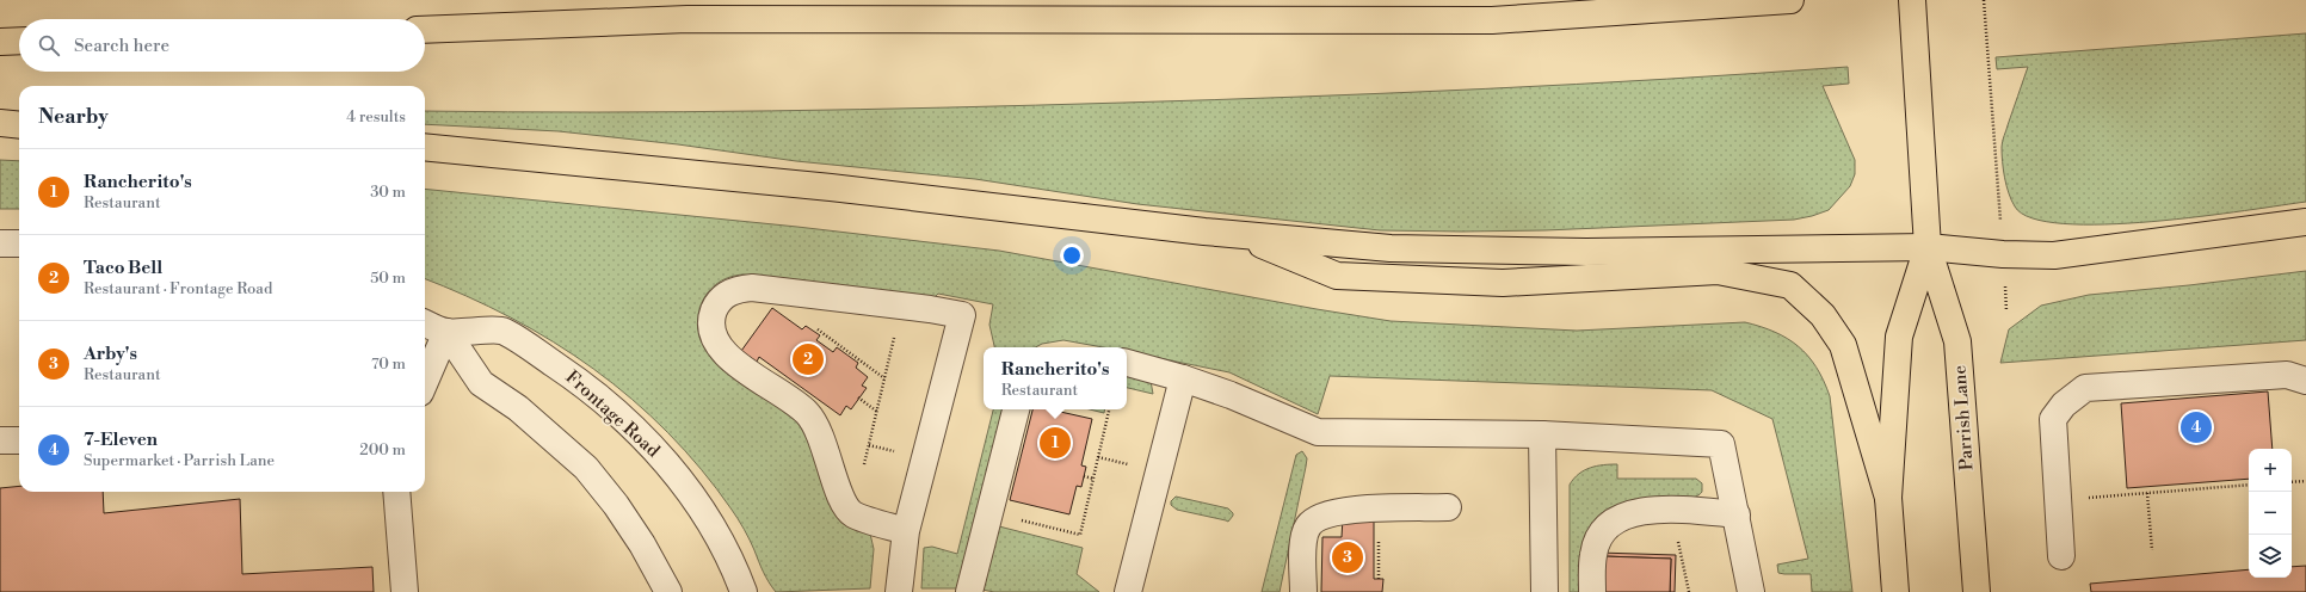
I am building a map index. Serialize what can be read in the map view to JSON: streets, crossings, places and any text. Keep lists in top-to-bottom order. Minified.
{"streets":{"main road":["Parrish Lane"],"street":["Frontage Road"]},"page":{"search":"Search here","heading":["Nearby","4 results"],"list":[{"mark":"1","name":"Rancherito's","note":"Restaurant","value":"30 m"},{"mark":"2","name":"Taco Bell","note":"Restaurant · Frontage Road","value":"50 m"},{"mark":"3","name":"Arby's","note":"Restaurant","value":"70 m"},{"mark":"4","name":"7-Eleven","note":"Supermarket · Parrish Lane","value":"200 m"}],"pins":["2","4","1","3"],"popup":["Rancherito's","Restaurant"],"map_buttons":["+","−"]}}
